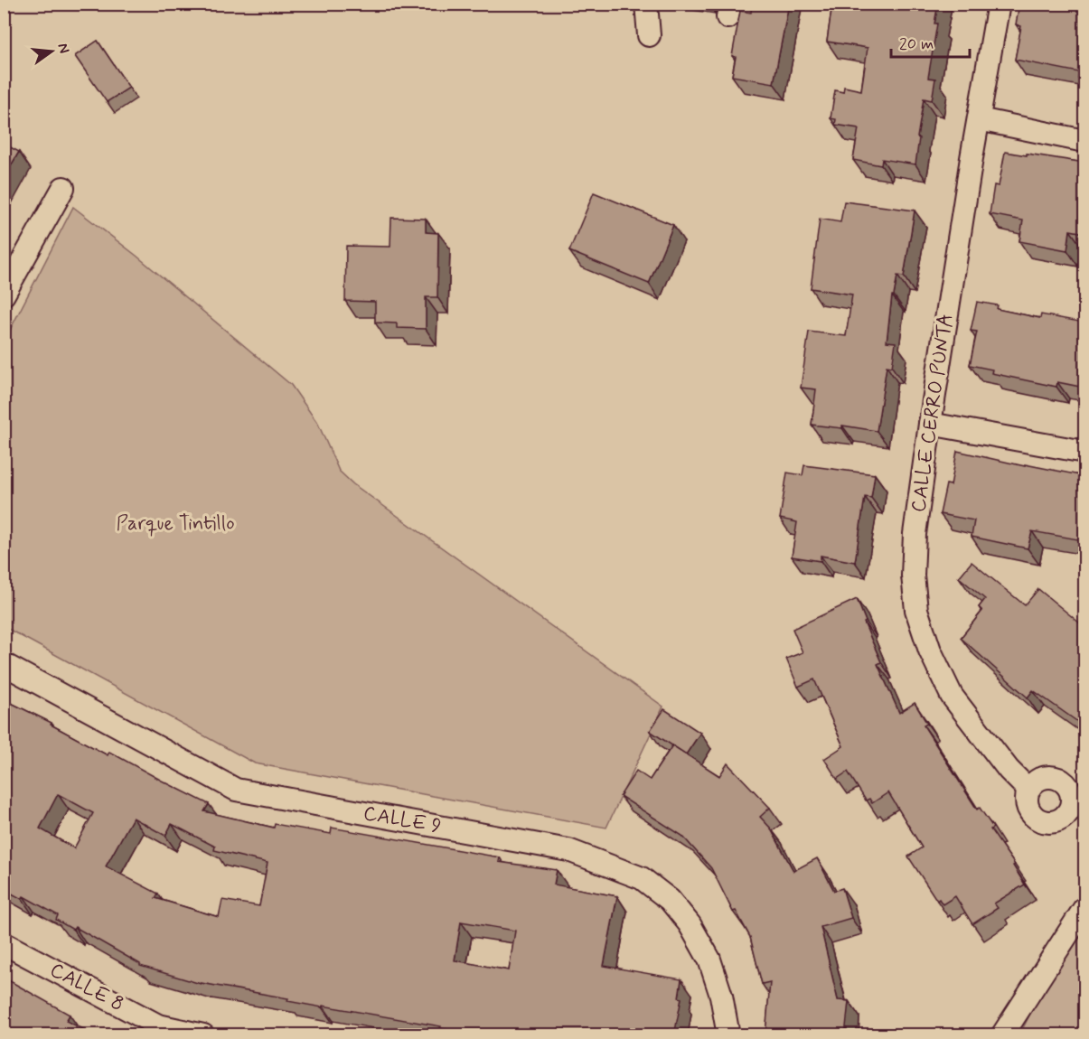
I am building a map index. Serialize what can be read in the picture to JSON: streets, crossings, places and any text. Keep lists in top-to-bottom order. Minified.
{"streets":{"street":["CALLE CERRO PUNTA","CALLE 9","CALLE 8"]},"parks":["Parque Tintillo"],"scale_bar":"20 m","north":"right"}
